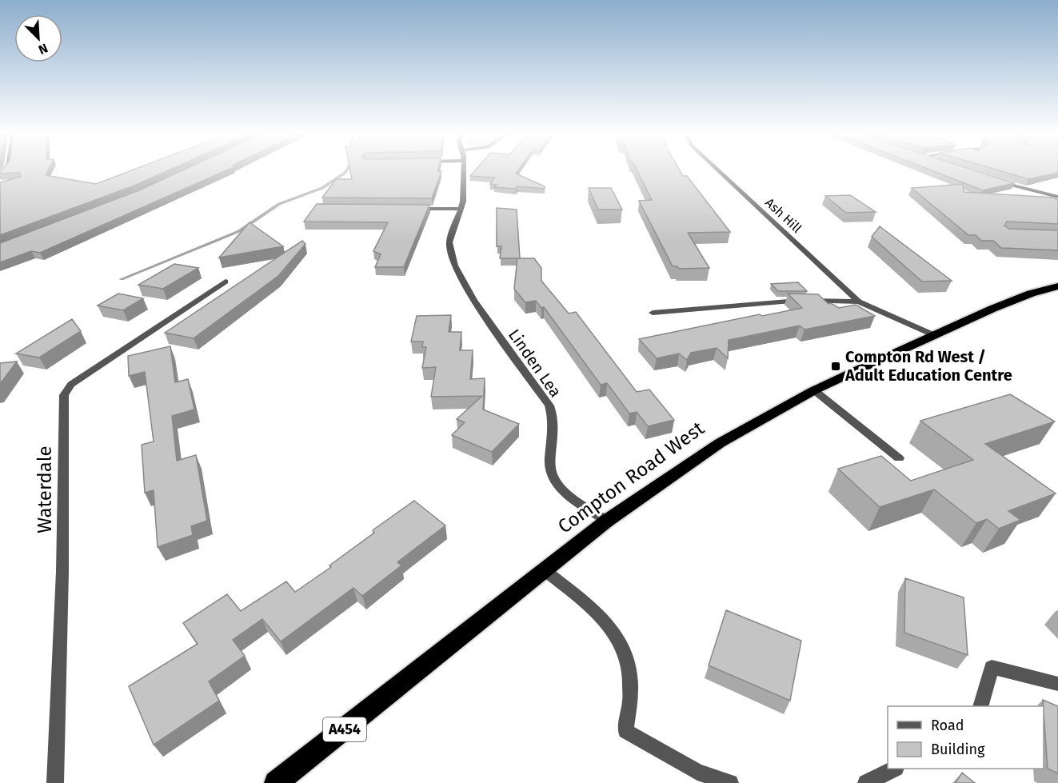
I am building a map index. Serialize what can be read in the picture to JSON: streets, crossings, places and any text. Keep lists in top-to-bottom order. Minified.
{"streets":{"highway":["Compton Road West","A454"],"street":["Ash Hill","Linden Lea","Waterdale"]},"crossings":[["Ash Hill","Compton Road West"],["Linden Lea","Compton Road West"]],"places":{"transit":["Compton Rd West / Adult Education Centre"]},"legend":["Road","Building"],"north":"bottom right"}
